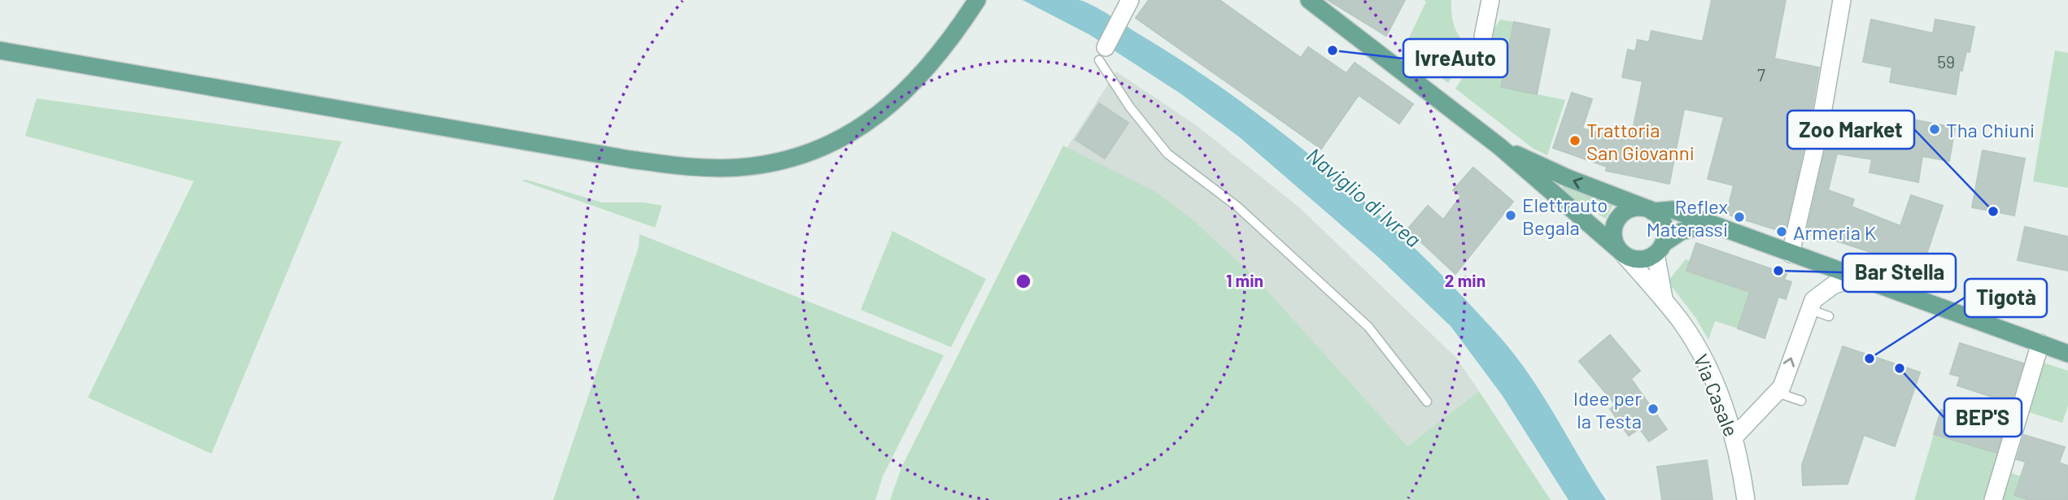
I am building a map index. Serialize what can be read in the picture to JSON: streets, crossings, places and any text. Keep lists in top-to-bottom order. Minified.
{"streets":{"street":["Via Casale"]},"water":["Naviglio di Ivrea"],"places":["IvreAuto","Tha Chiuni","Trattoria San Giovanni","Zoo Market","Elettrauto Begala","Reflex Materassi","Armeria K","Bar Stella","Tigotà","BEP'S","Idee per la Testa"],"house_numbers":["59","7"],"rings":["1 min","2 min"]}
